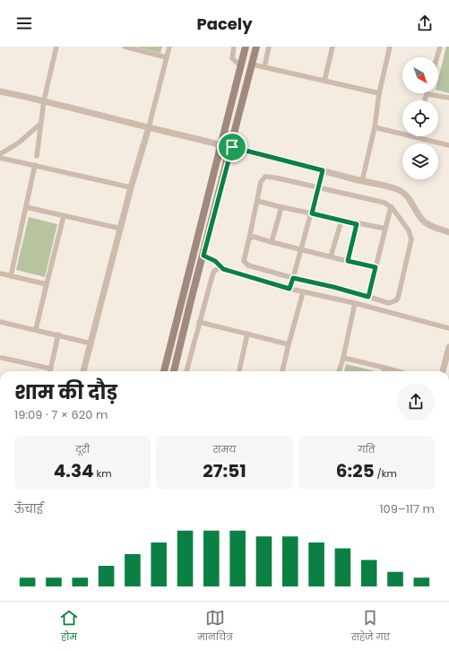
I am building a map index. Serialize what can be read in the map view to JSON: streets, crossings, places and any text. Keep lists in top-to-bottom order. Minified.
{"north":"bottom right","page":{"header":"Pacely","heading":["शाम की दौड़","19:09 · 7 × 620 m"],"stats":[["दूरी","4.34 km"],["समय","27:51"],["गति","6:25 /km"]],"chart":["ऊँचाई","109–117 m"],"tabs":["होम","मानचित्र","सहेजे गए"]}}
